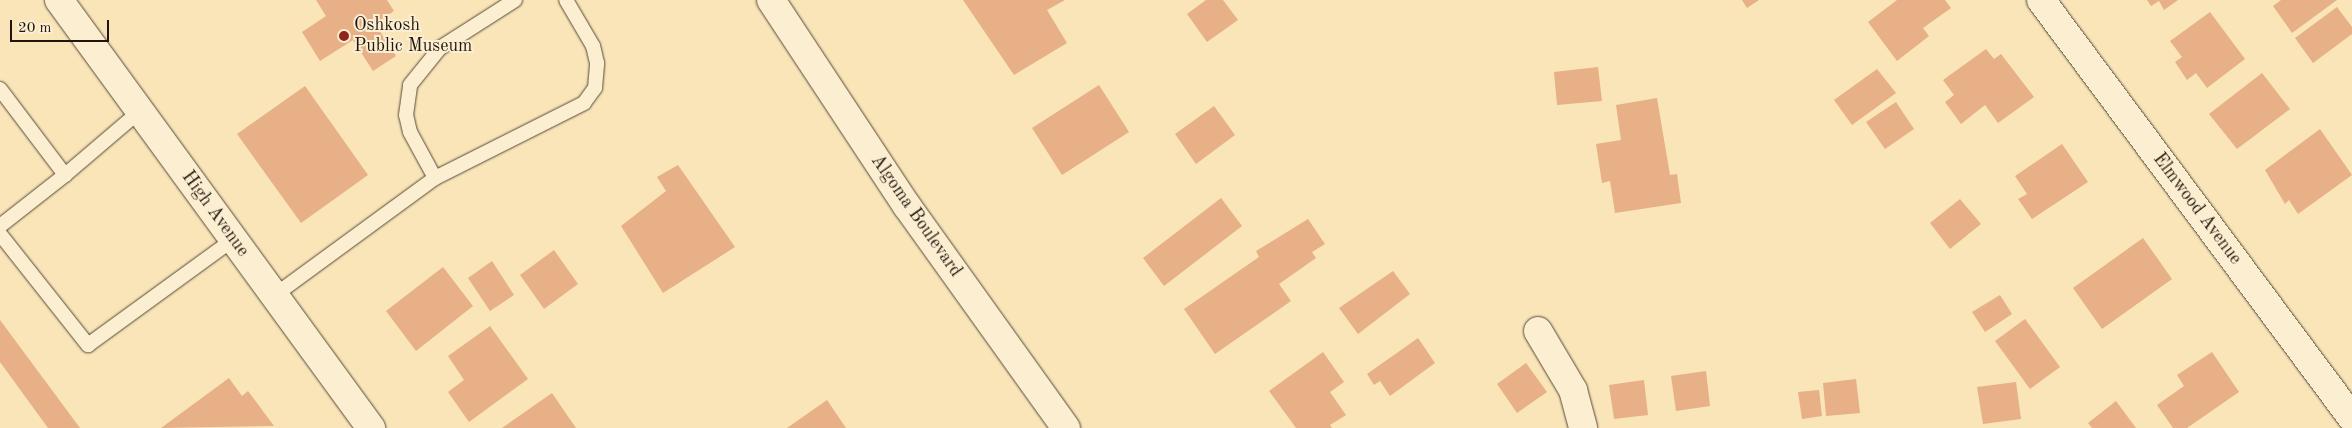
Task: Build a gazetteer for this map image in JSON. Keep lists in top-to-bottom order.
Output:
{
  "streets": {
    "main road": ["Elmwood Avenue", "High Avenue", "Algoma Boulevard"]
  },
  "places": ["Oshkosh Public Museum"],
  "scale_bar": "20 m"
}
